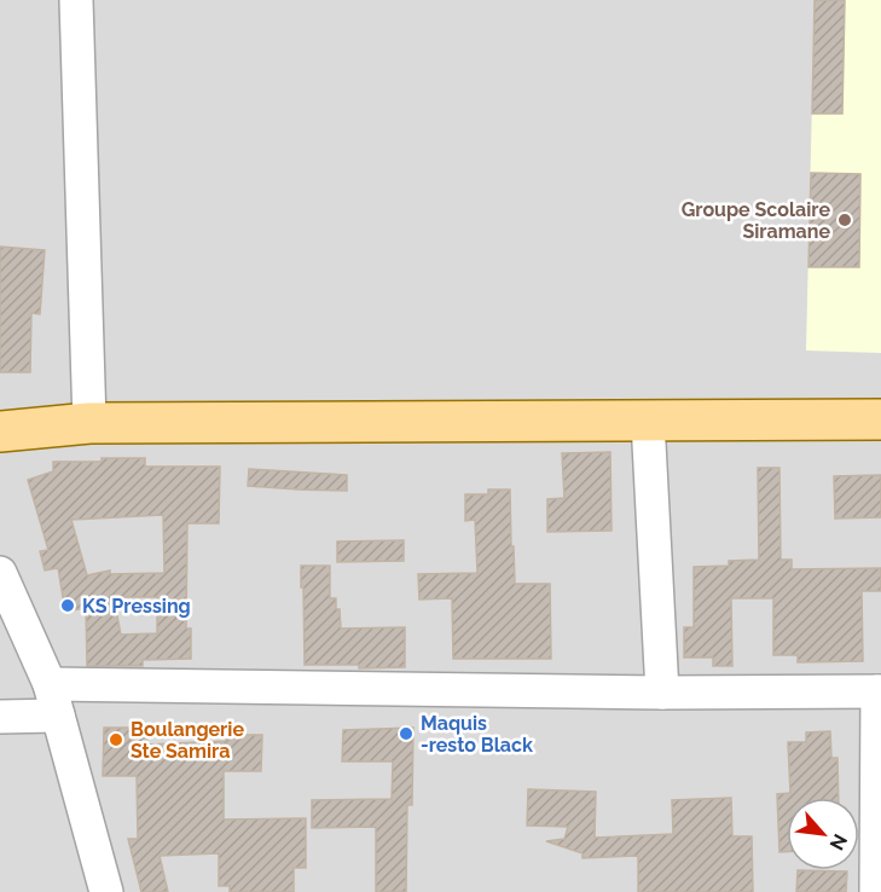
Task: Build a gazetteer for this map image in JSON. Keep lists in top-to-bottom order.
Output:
{
  "places": [
    "Groupe Scolaire Siramane",
    "KS Pressing",
    "Maquis -resto Black",
    "Boulangerie Ste Samira"
  ],
  "north": "bottom right"
}
